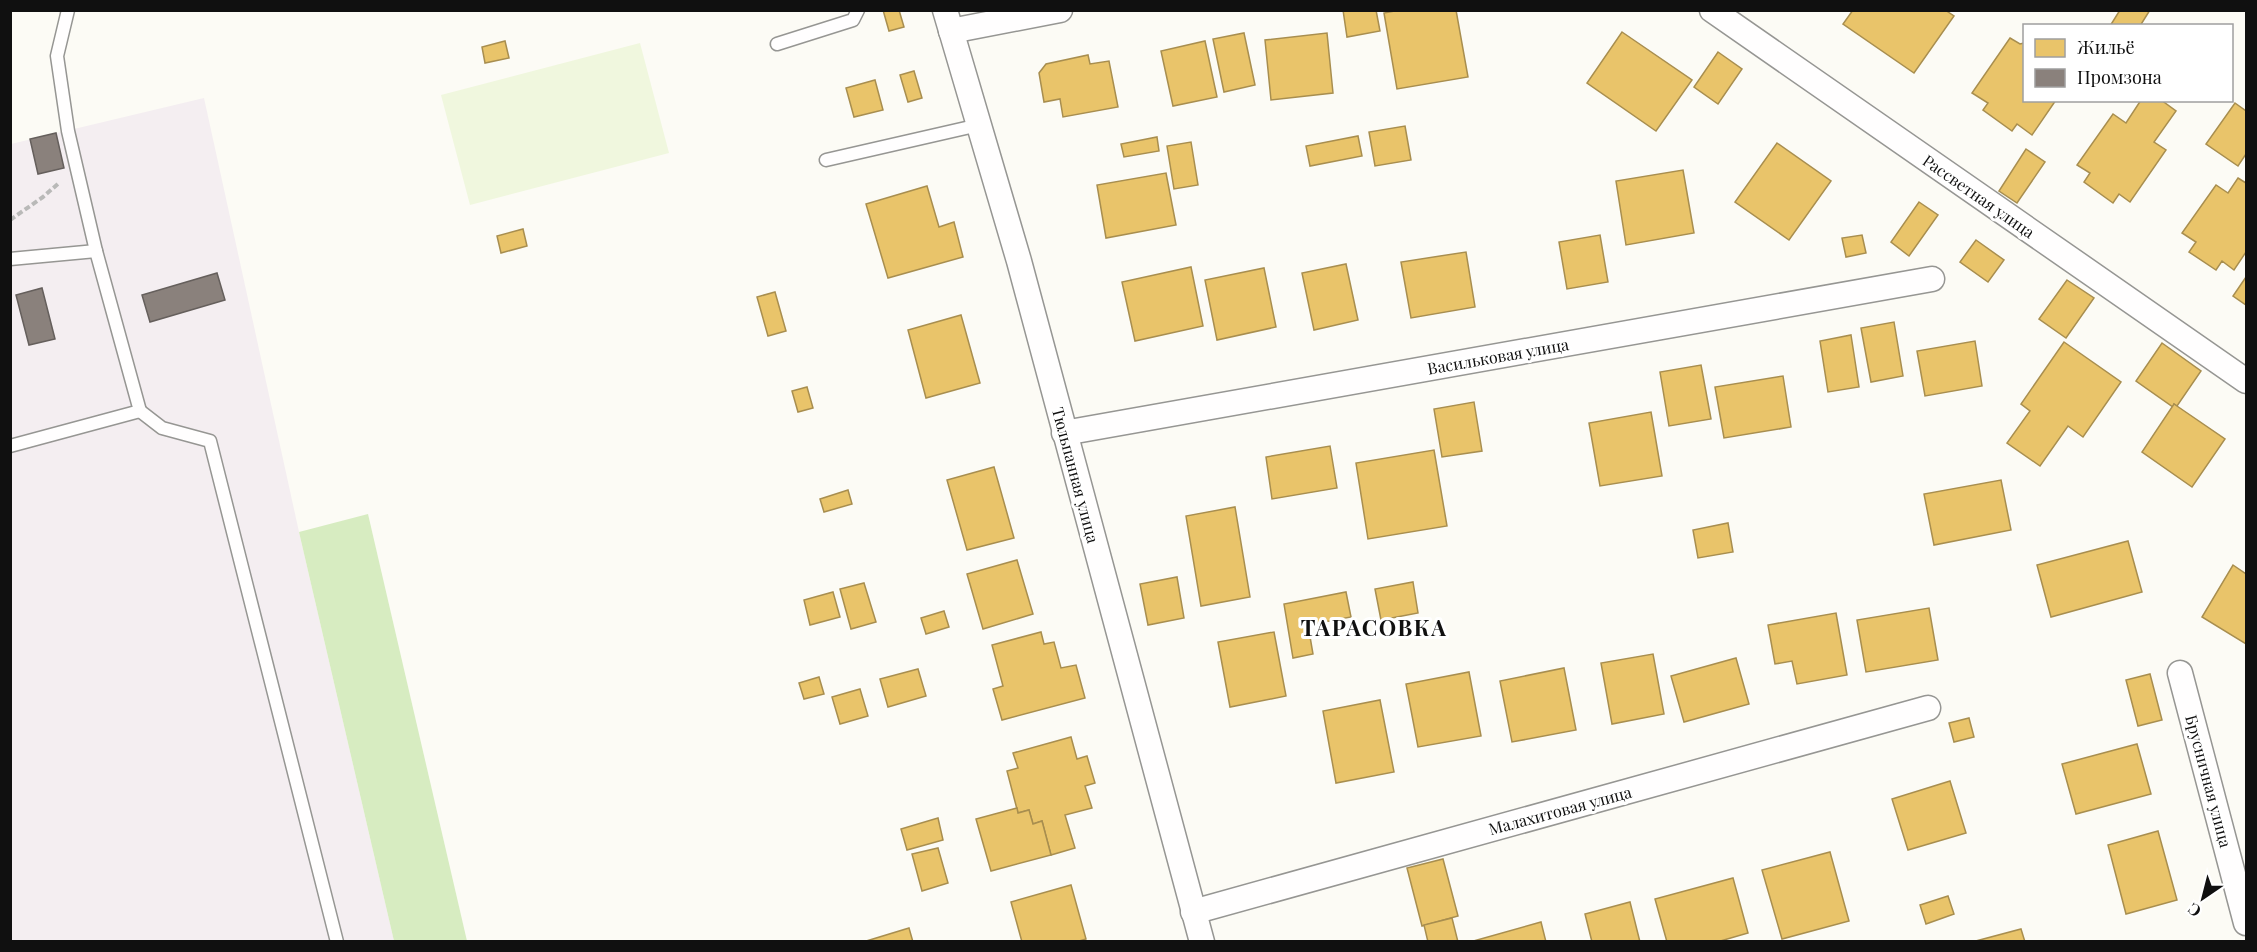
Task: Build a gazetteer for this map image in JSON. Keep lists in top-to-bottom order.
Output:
{
  "streets": {
    "street": [
      "Рассветная улица",
      "Васильковая улица",
      "Тюльпанная улица",
      "Брусничная улица",
      "Малахитовая улица"
    ]
  },
  "crossings": [
    ["Васильковая улица", "Тюльпанная улица"],
    ["Тюльпанная улица", "Малахитовая улица"]
  ],
  "districts": ["ТАРАСОВКА"],
  "legend": ["Жильё", "Промзона"],
  "north": "bottom left"
}
